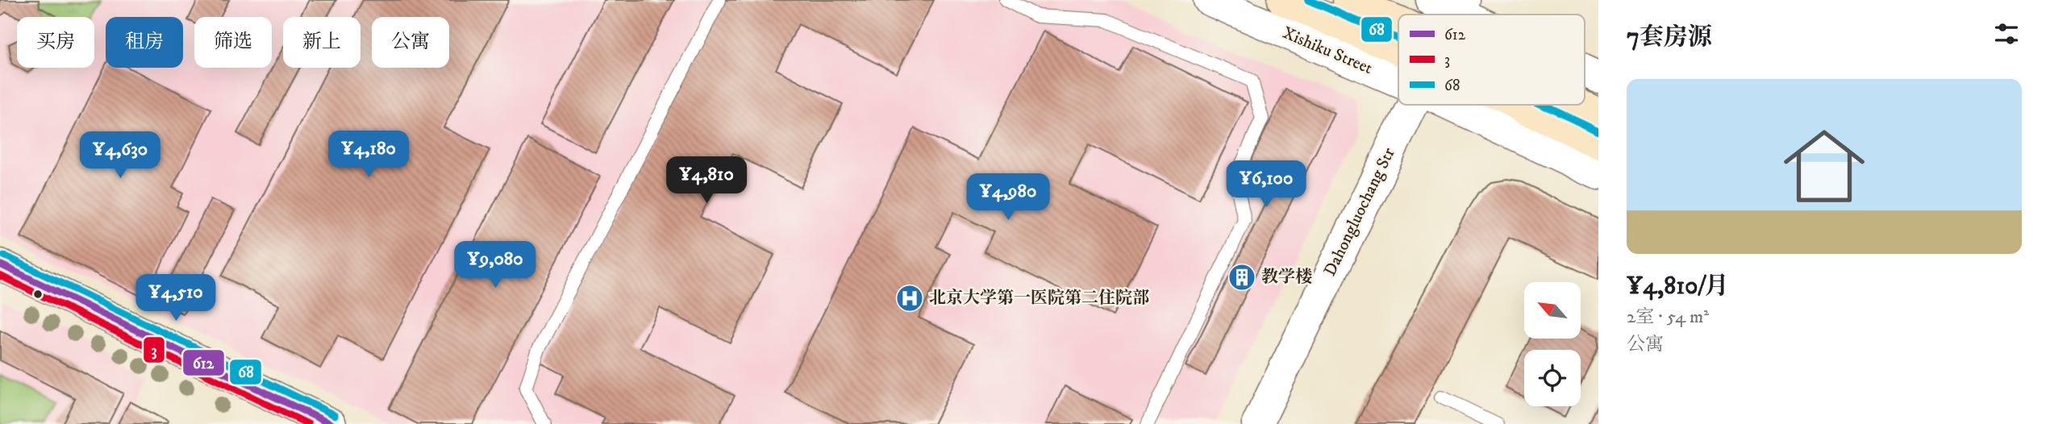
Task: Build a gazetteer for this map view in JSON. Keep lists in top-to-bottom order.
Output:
{
  "streets": {
    "main road": ["Xishiku Street"],
    "street": ["Dahongluochang Str"]
  },
  "places": {
    "building": ["教学楼"],
    "hospital": ["北京大学第一医院第二住院部"]
  },
  "lines": ["transit line 68", "transit line 612", "transit line 3"],
  "legend": ["612", "3", "68"],
  "north": "top left",
  "page": {
    "heading": "7套房源",
    "chip": [
      "买房",
      "租房",
      "筛选",
      "新上",
      "公寓"
    ],
    "list": [
      {
        "name": "¥4,810/月",
        "note": "2室 · 54 m² · 公寓"
      }
    ],
    "price": [
      "¥4,180",
      "¥4,630",
      "¥4,810",
      "¥6,100",
      "¥4,980",
      "¥9,080",
      "¥4,510"
    ]
  }
}
